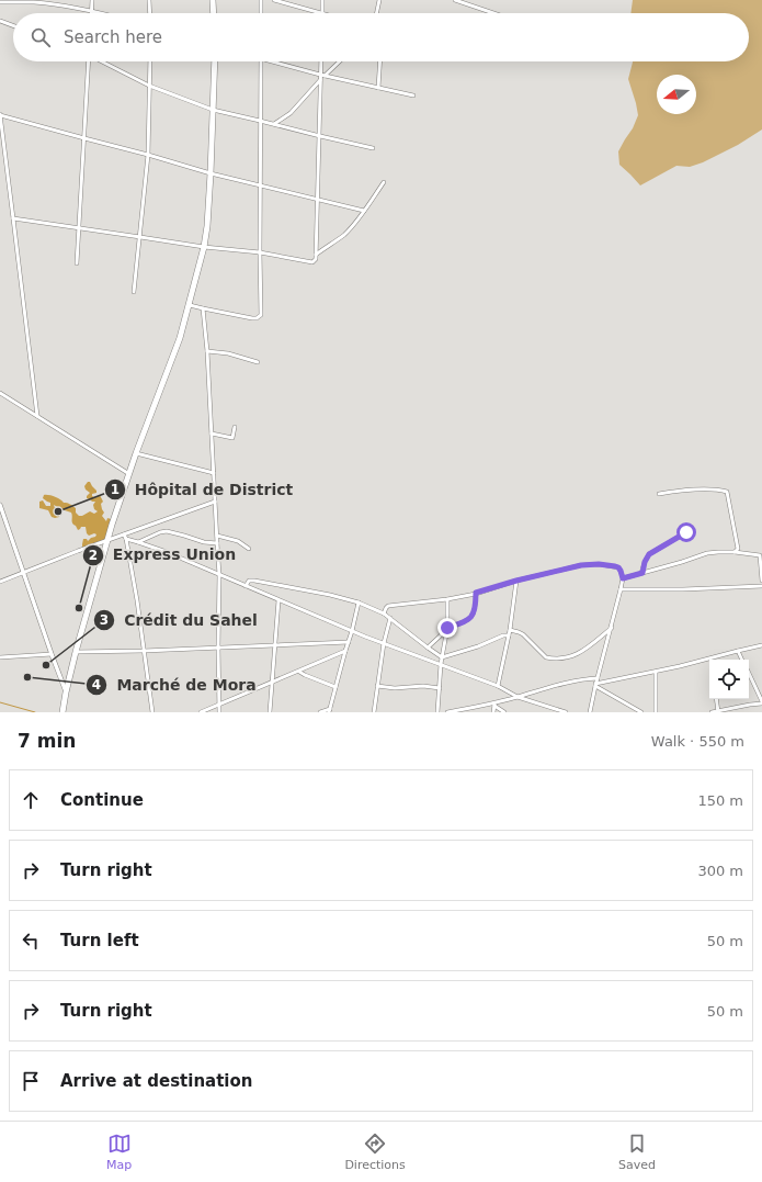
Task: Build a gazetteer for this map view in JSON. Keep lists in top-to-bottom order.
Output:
{
  "places": [
    "Hôpital de District",
    "Express Union",
    "Crédit du Sahel",
    "Marché de Mora"
  ],
  "north": "left",
  "page": {
    "search": "Search here",
    "heading": ["7 min", "Walk · 550 m"],
    "list": [
      ["Continue", "150 m"],
      ["Turn right", "300 m"],
      ["Turn left", "50 m"],
      ["Turn right", "50 m"],
      "Arrive at destination"
    ],
    "nav": ["Map", "Directions", "Saved"]
  }
}
